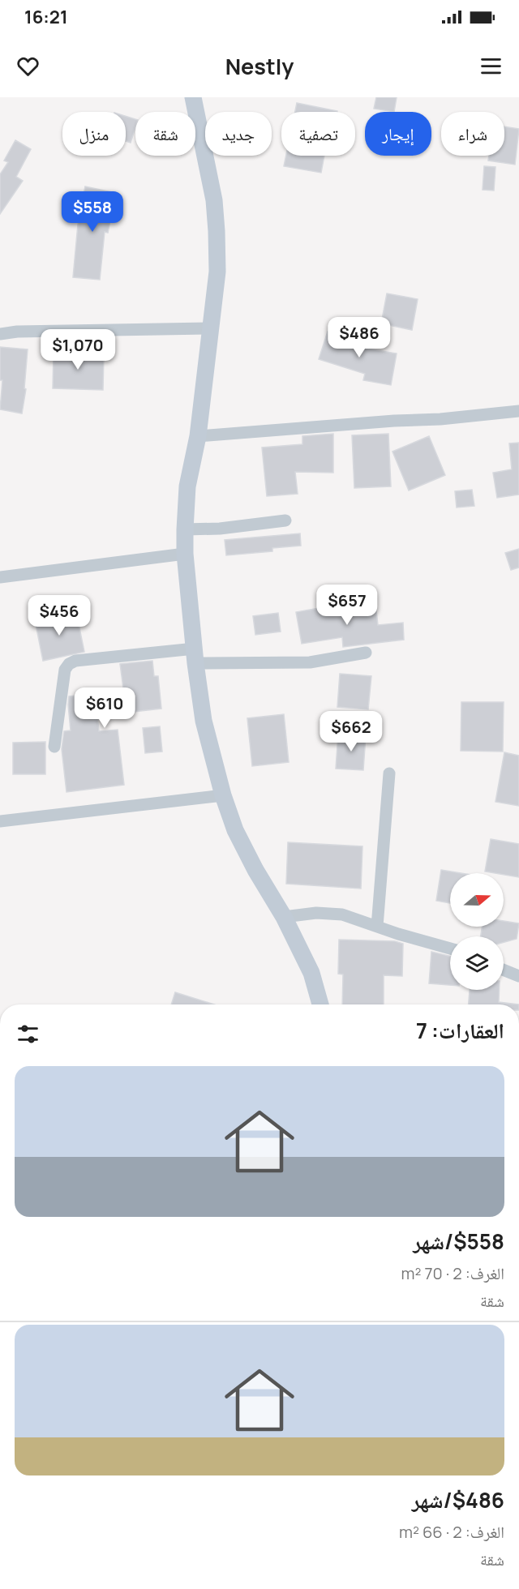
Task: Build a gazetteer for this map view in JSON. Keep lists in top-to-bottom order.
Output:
{
  "north": "right",
  "page": {
    "status": "16:21",
    "header": "Nestly",
    "chip": [
      "شراء",
      "إيجار",
      "تصفية",
      "جديد",
      "شقة",
      "منزل"
    ],
    "price": [
      "$558",
      "$486",
      "$1,070",
      "$657",
      "$456",
      "$610",
      "$662"
    ],
    "heading": "العقارات: 7",
    "list": [
      {
        "name": "$558/شهر",
        "note": "الغرف: 2 · 70 m² · شقة"
      },
      {
        "name": "$486/شهر",
        "note": "الغرف: 2 · 66 m² · شقة"
      }
    ]
  }
}
